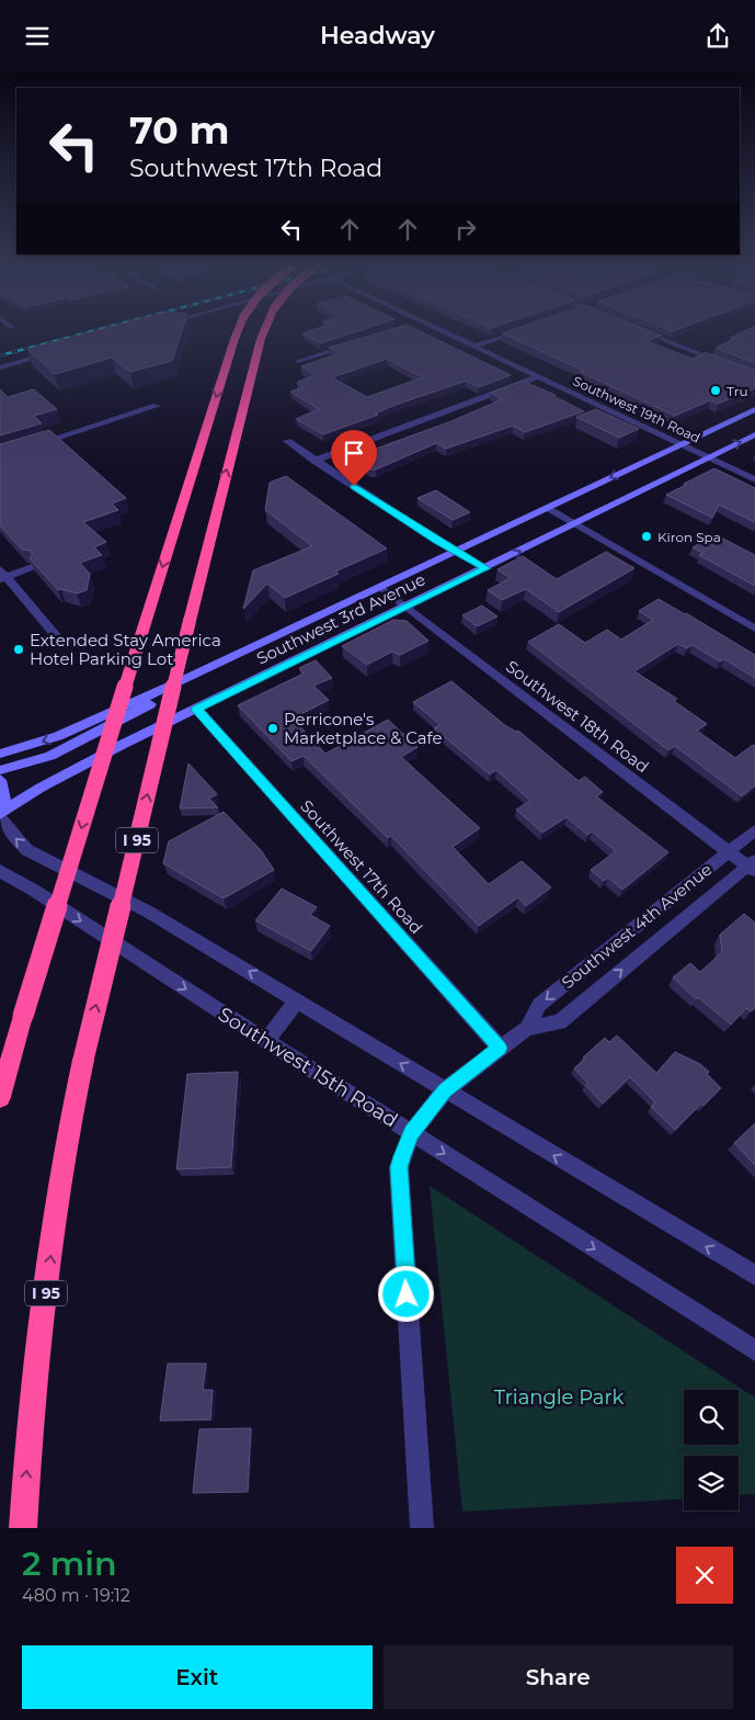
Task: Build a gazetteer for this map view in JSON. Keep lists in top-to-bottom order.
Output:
{
  "streets": {
    "highway": ["I 95"],
    "main road": ["Southwest 3rd Avenue"],
    "street": [
      "Southwest 19th Road",
      "Southwest 18th Road",
      "Southwest 17th Road",
      "Southwest 4th Avenue",
      "Southwest 15th Road"
    ]
  },
  "crossings": [
    ["Southwest 19th Road", "Southwest 3rd Avenue"],
    ["Southwest 3rd Avenue", "Southwest 18th Road"],
    ["Southwest 3rd Avenue", "Southwest 17th Road"],
    ["Southwest 18th Road", "Southwest 4th Avenue"],
    ["Southwest 17th Road", "Southwest 4th Avenue"],
    ["Southwest 4th Avenue", "Southwest 15th Road"]
  ],
  "parks": ["Triangle Park"],
  "places": [
    "Tru",
    "Kiron Spa",
    "Extended Stay America Hotel Parking Lot",
    "Perricone's Marketplace & Cafe"
  ],
  "page": {
    "header": "Headway",
    "turn": ["70 m", "Southwest 17th Road"],
    "heading": ["2 min", "480 m · 19:12"],
    "buttons": ["Exit", "Share"]
  }
}
